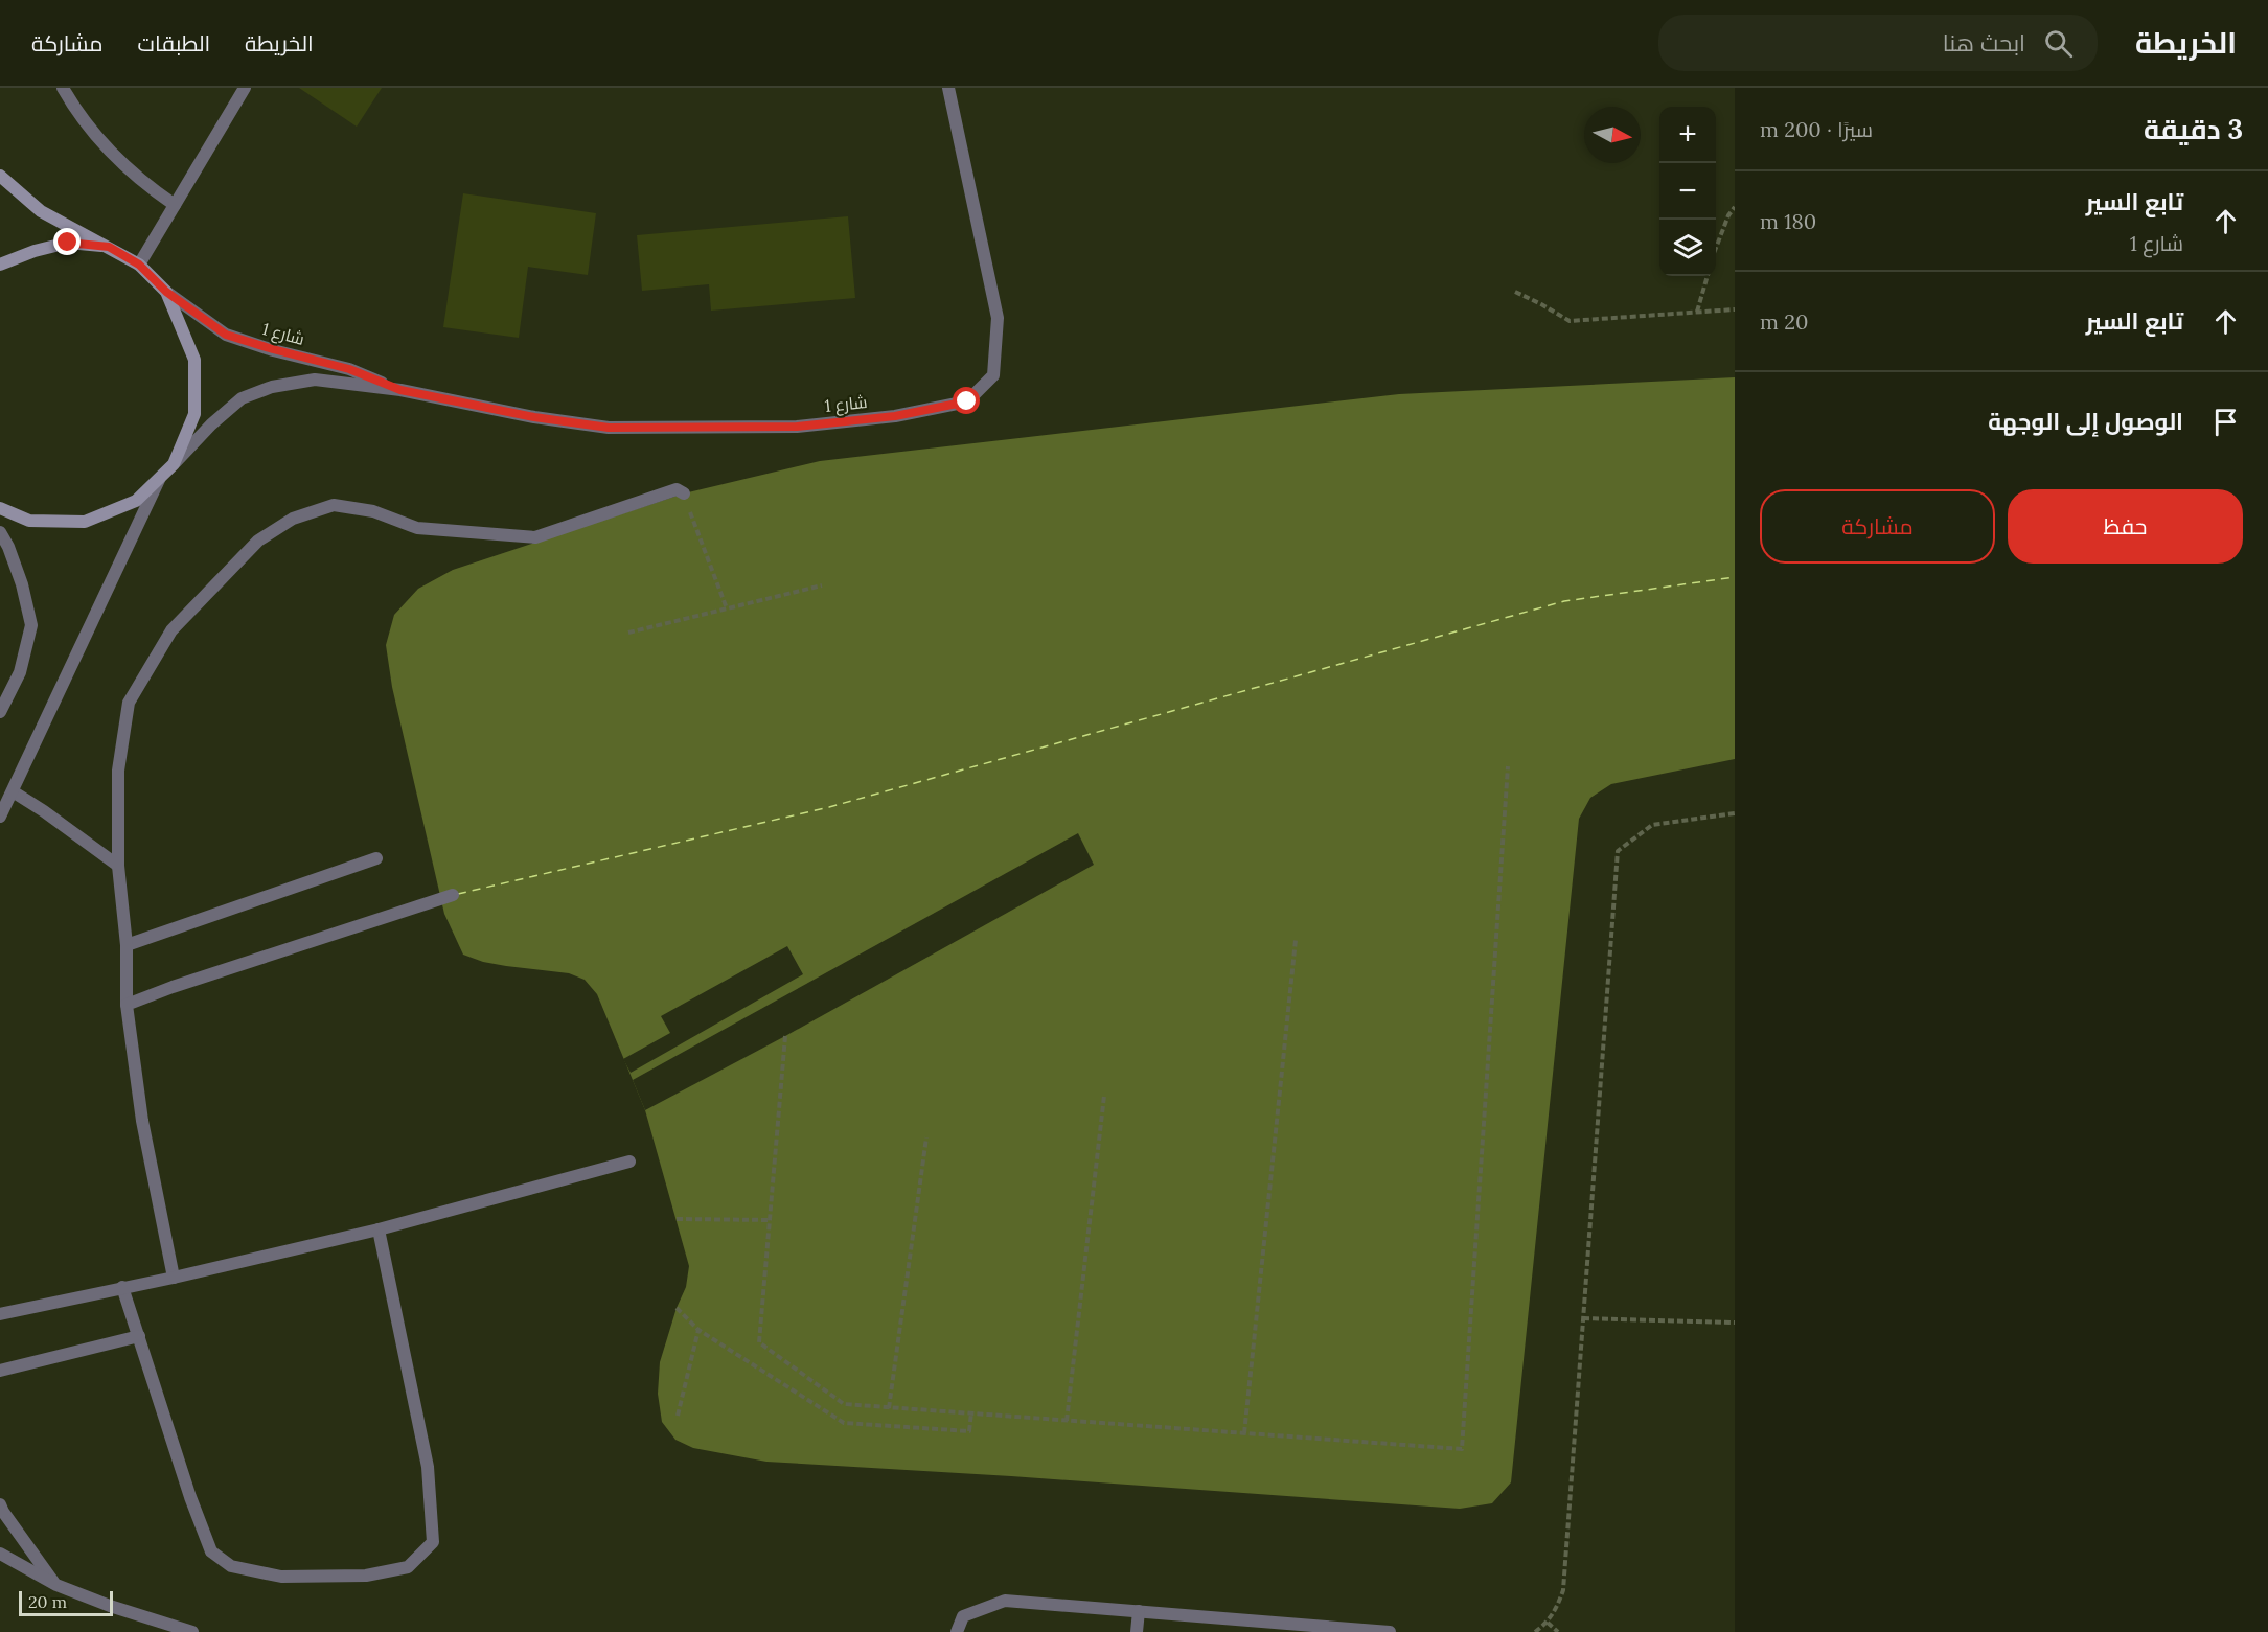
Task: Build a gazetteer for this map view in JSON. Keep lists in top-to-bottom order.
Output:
{
  "streets": {
    "street": ["شارع 1"]
  },
  "scale_bar": "20 m",
  "north": "right",
  "page": {
    "header": "الخريطة",
    "search": "ابحث هنا",
    "nav": ["الخريطة", "الطبقات", "مشاركة"],
    "heading": ["3 دقيقة", "سيرًا · 200 m"],
    "map_buttons": ["+", "−"],
    "list": [
      ["تابع السير", "شارع 1", "180 m"],
      ["تابع السير", "20 m"],
      "الوصول إلى الوجهة"
    ],
    "buttons": ["حفظ", "مشاركة"],
    "scale": "20 m"
  }
}
